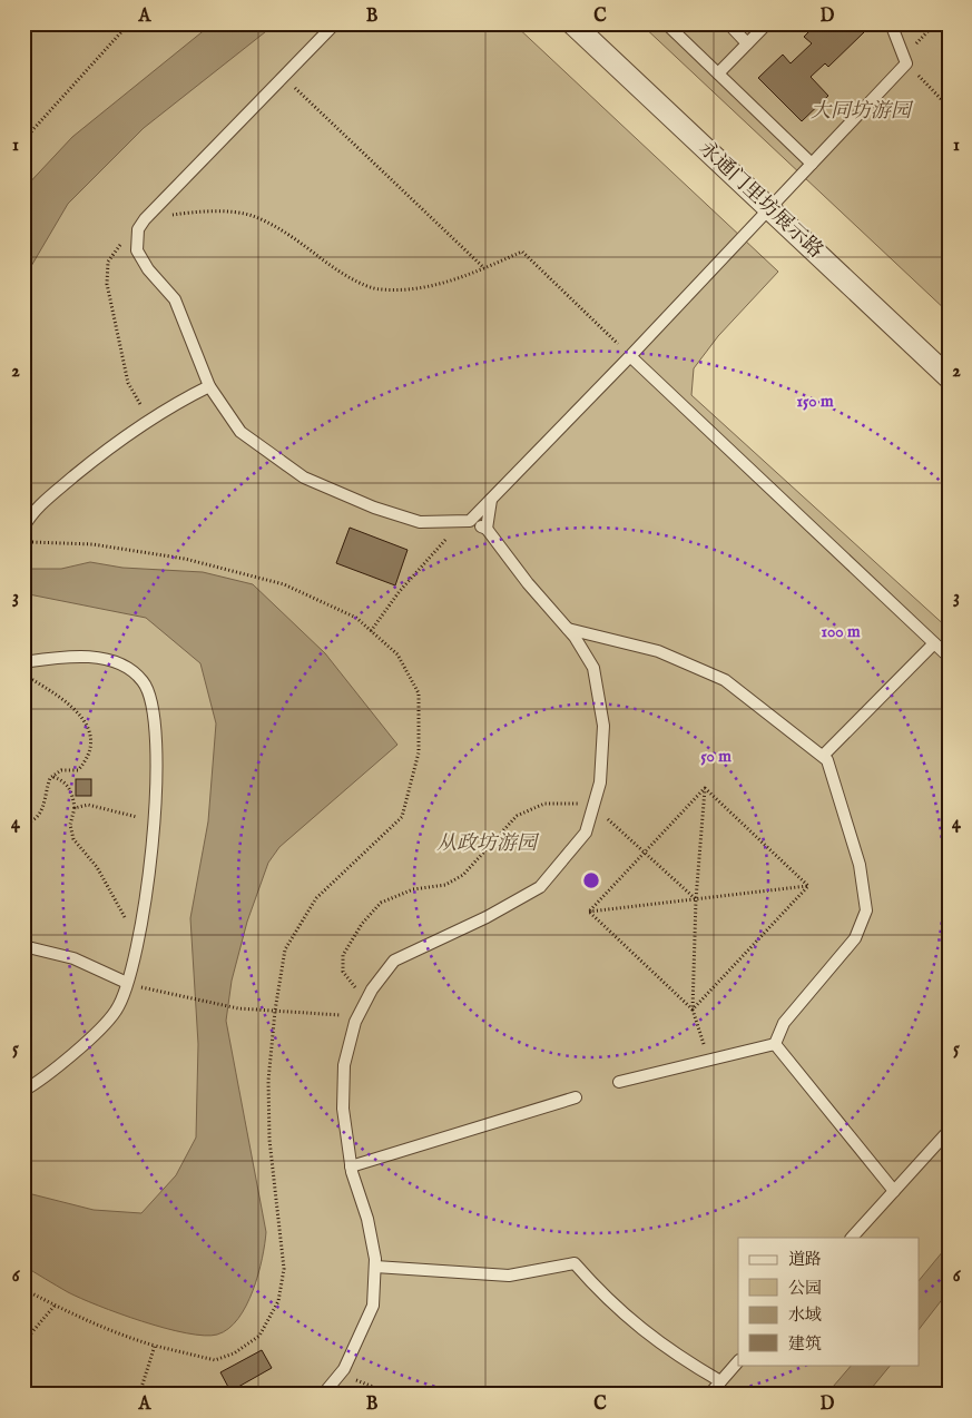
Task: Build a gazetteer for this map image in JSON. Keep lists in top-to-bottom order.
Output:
{
  "streets": {
    "street": ["永通门里坊展示路"]
  },
  "parks": ["大同坊游园", "从政坊游园"],
  "legend": [
    "道路",
    "公园",
    "水域",
    "建筑"
  ],
  "grid": {
    "columns": [
      "A",
      "B",
      "C",
      "D"
    ],
    "rows": [
      "1",
      "2",
      "3",
      "4",
      "5",
      "6"
    ]
  },
  "rings": ["150 m", "100 m", "50 m"]
}
